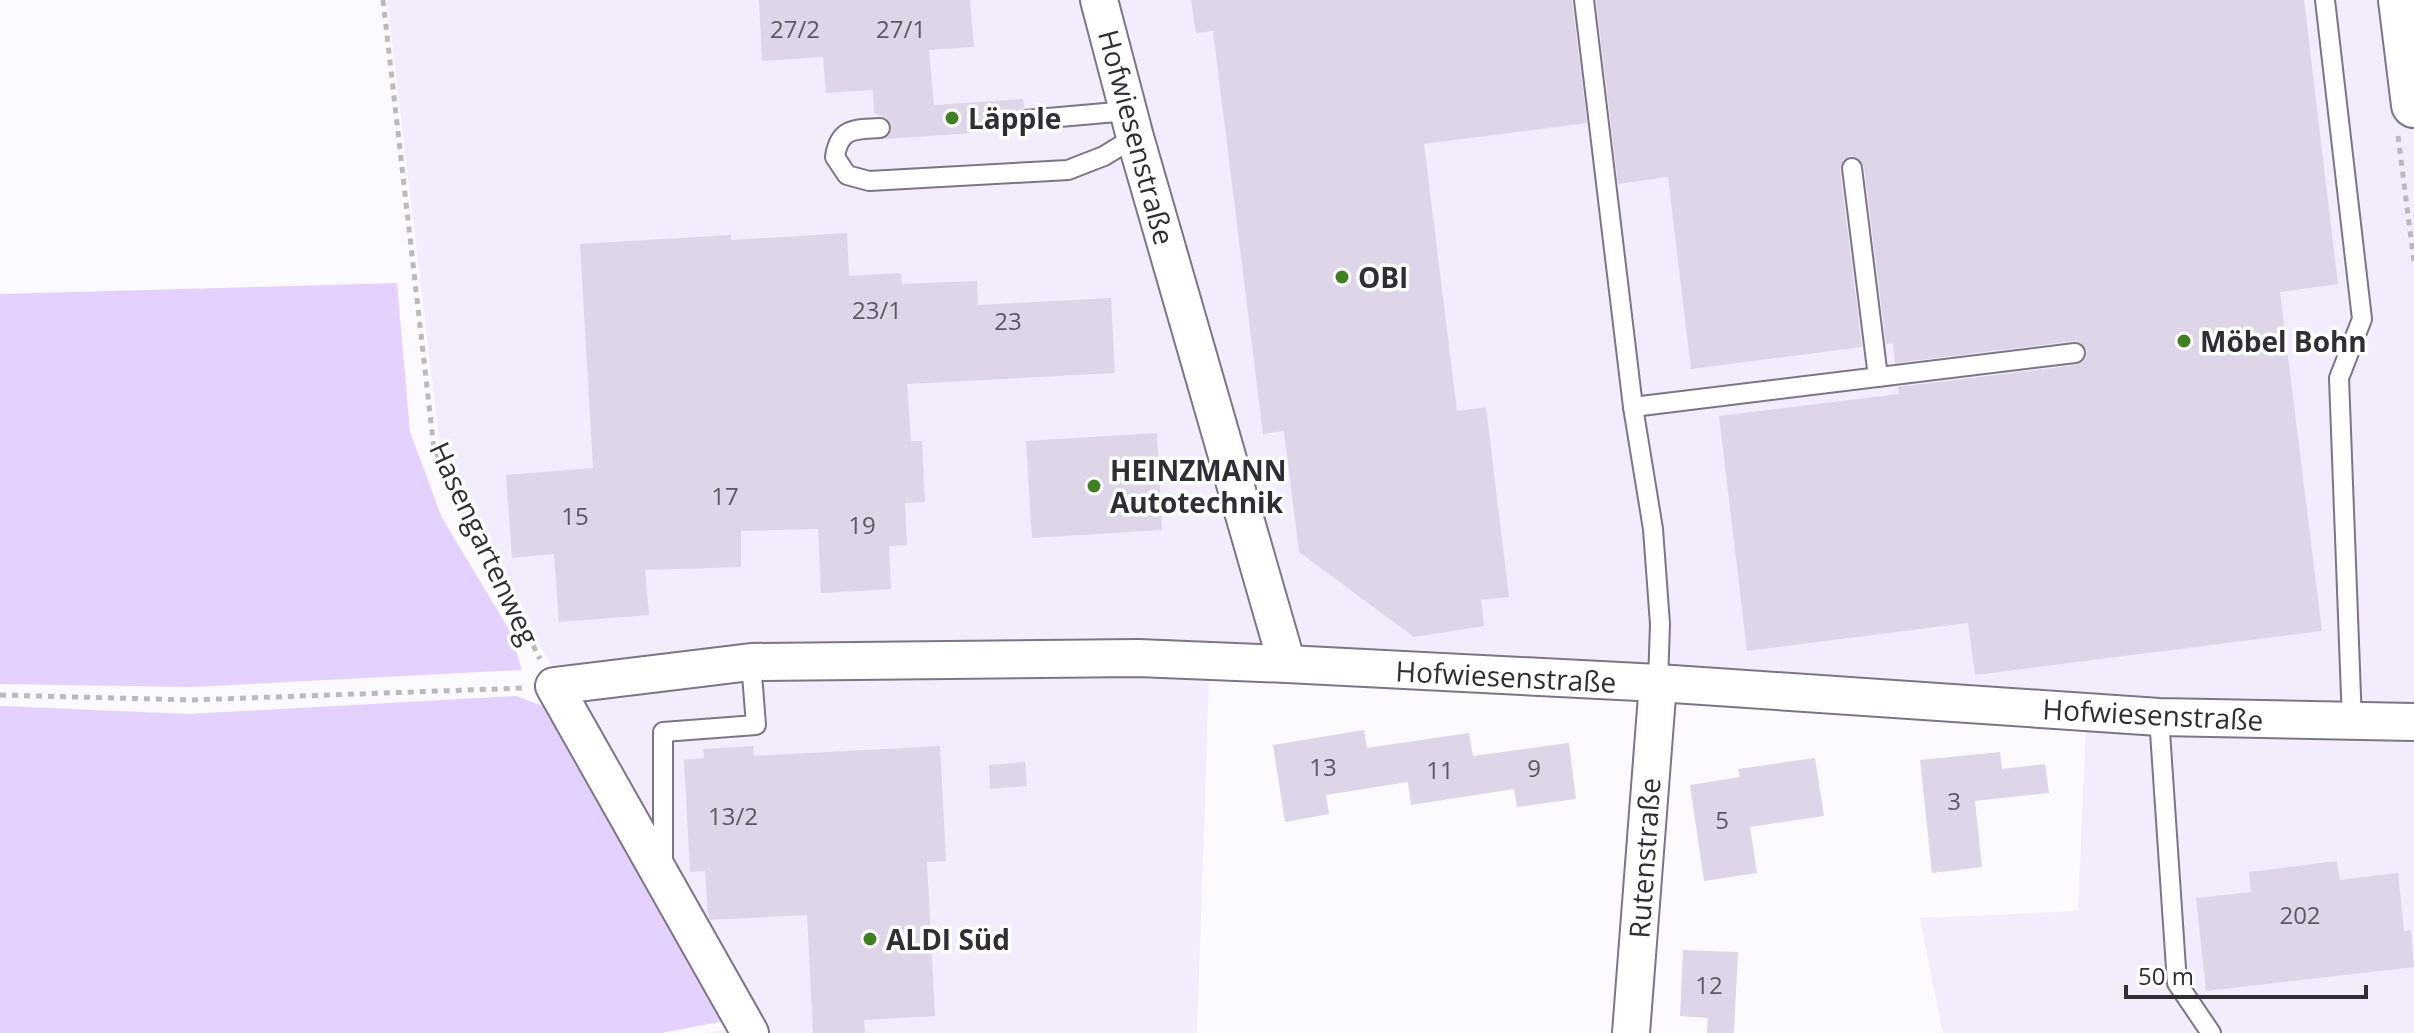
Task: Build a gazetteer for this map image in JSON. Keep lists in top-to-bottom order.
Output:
{
  "streets": {
    "street": ["Hofwiesenstraße", "Rutenstraße"],
    "path": ["Hasengartenweg"]
  },
  "crossings": [
    ["Hofwiesenstraße", "Rutenstraße"]
  ],
  "places": [
    "Läpple",
    "OBI",
    "Möbel Bohn",
    "HEINZMANN Autotechnik",
    "ALDI Süd"
  ],
  "house_numbers": [
    "27/2",
    "27/1",
    "23/1",
    "23",
    "17",
    "15",
    "19",
    "13",
    "9",
    "11",
    "3",
    "13/2",
    "5",
    "202",
    "12"
  ],
  "scale_bar": "50 m"
}
